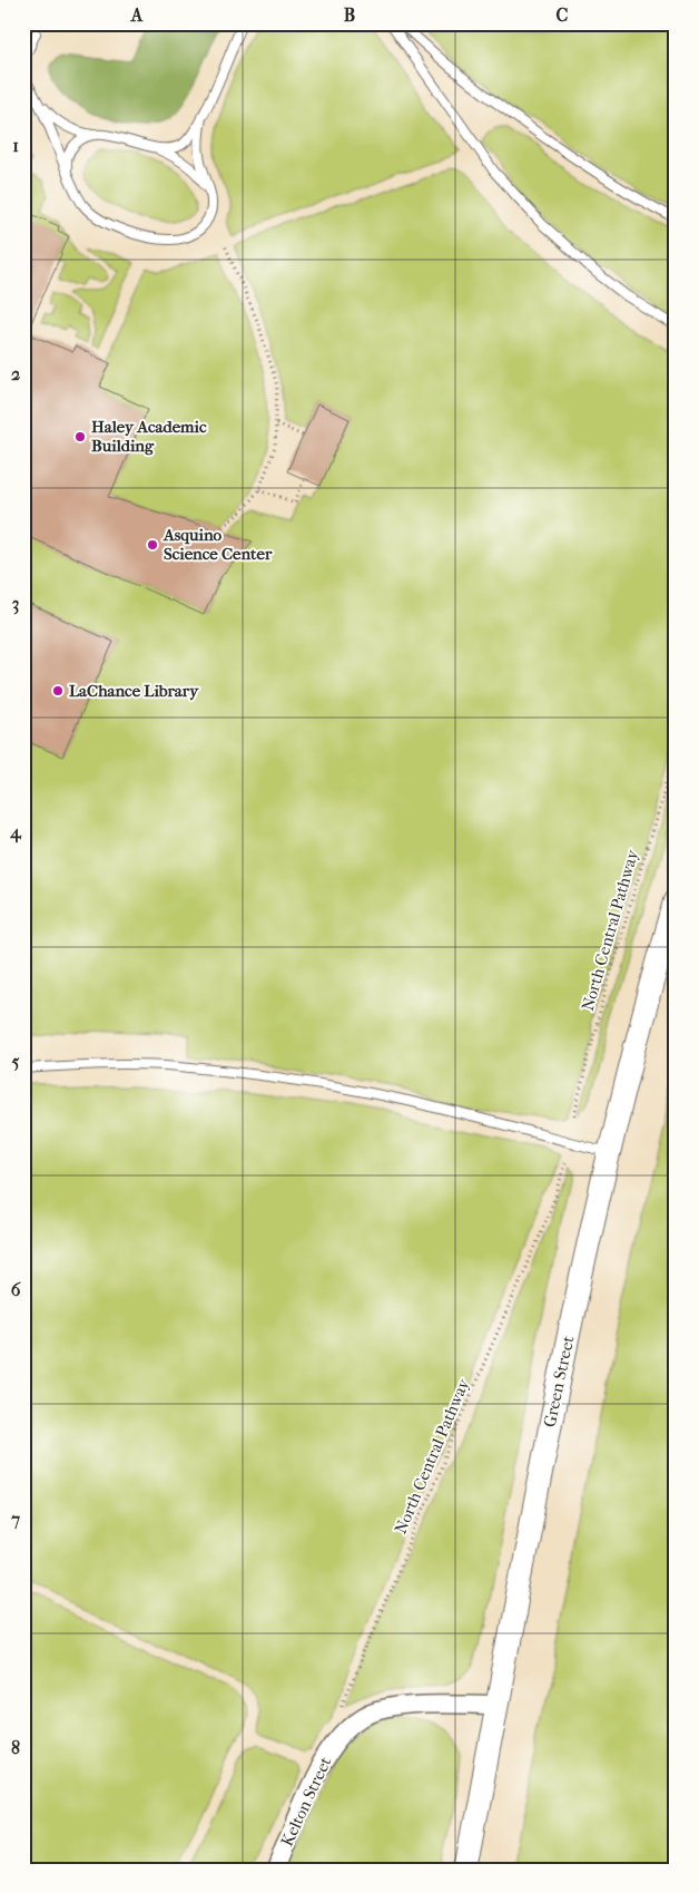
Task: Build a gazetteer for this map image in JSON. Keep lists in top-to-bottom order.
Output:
{
  "streets": {
    "street": ["Green Street", "Kelton Street"],
    "path": ["North Central Pathway"]
  },
  "crossings": [
    ["Green Street", "Kelton Street"]
  ],
  "places": ["Haley Academic Building", "Asquino Science Center", "LaChance Library"],
  "grid": {
    "columns": ["A", "B", "C"],
    "rows": [
      "1",
      "2",
      "3",
      "4",
      "5",
      "6",
      "7",
      "8"
    ]
  }
}
